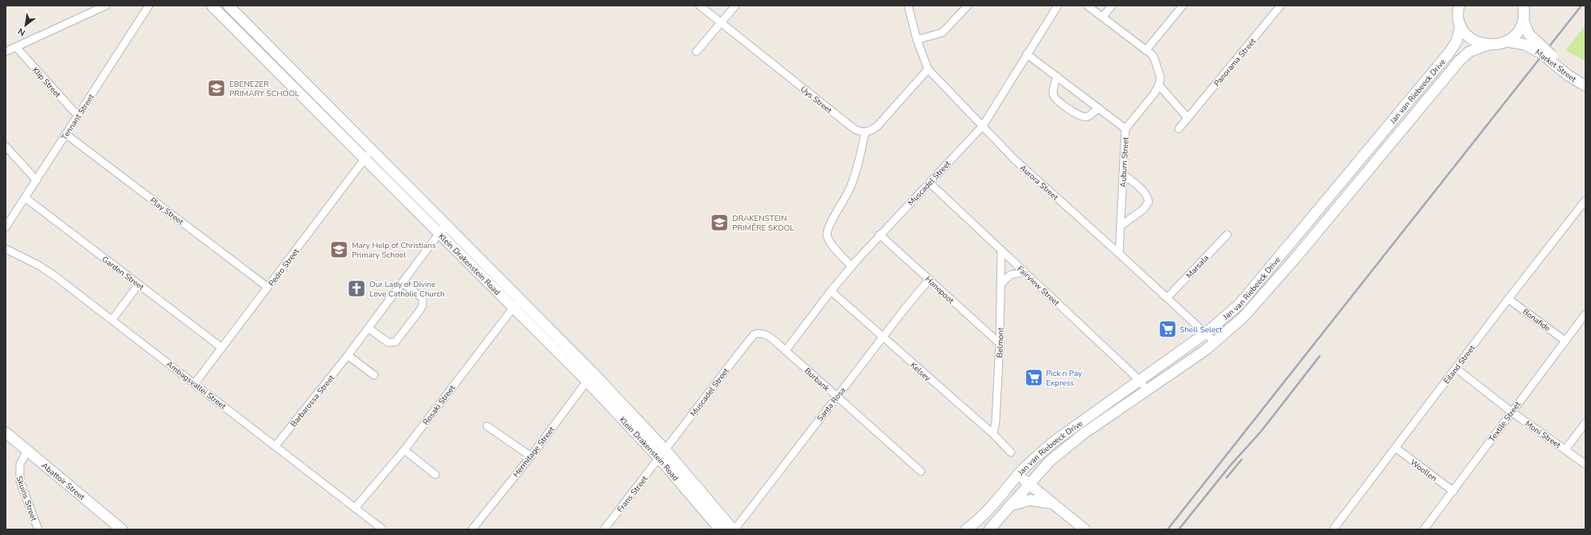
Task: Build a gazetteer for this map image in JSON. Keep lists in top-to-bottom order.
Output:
{
  "streets": {
    "main road": [
      "Market Street",
      "Jan van Riebeeck Drive",
      "Klein Drakenstein Road",
      "Abattoir Street"
    ],
    "street": [
      "Panorama Street",
      "Klip Street",
      "Uys Street",
      "Tennant Street",
      "Auburn Street",
      "Aurora Street",
      "Muscadel Street",
      "Play Street",
      "Marsala",
      "Pedro Street",
      "Garden Street",
      "Fairview Street",
      "Hanepoot",
      "Bonafide",
      "Belmont",
      "Eiland Street",
      "Kelsey",
      "Burbank",
      "Ambagsvallei Street",
      "Barbarossa Street",
      "Santa Rosa",
      "Rosaki Street",
      "Textile Street",
      "Moni Street",
      "Hermitage Street",
      "Woollen",
      "Frans Street",
      "Skuins Street"
    ]
  },
  "crossings": [
    ["Market Street", "Jan van Riebeeck Drive"],
    ["Klip Street", "Tennant Street"],
    ["Jan van Riebeeck Drive", "Aurora Street"],
    ["Jan van Riebeeck Drive", "Fairview Street"],
    ["Tennant Street", "Play Street"],
    ["Tennant Street", "Garden Street"],
    ["Auburn Street", "Aurora Street"],
    ["Aurora Street", "Muscadel Street"],
    ["Aurora Street", "Marsala"],
    ["Muscadel Street", "Klein Drakenstein Road"],
    ["Muscadel Street", "Fairview Street"],
    ["Muscadel Street", "Hanepoot"],
    ["Muscadel Street", "Kelsey"],
    ["Muscadel Street", "Burbank"],
    ["Muscadel Street", "Frans Street"],
    ["Play Street", "Pedro Street"],
    ["Klein Drakenstein Road", "Pedro Street"],
    ["Klein Drakenstein Road", "Barbarossa Street"],
    ["Klein Drakenstein Road", "Santa Rosa"],
    ["Klein Drakenstein Road", "Rosaki Street"],
    ["Klein Drakenstein Road", "Hermitage Street"],
    ["Klein Drakenstein Road", "Frans Street"],
    ["Pedro Street", "Garden Street"],
    ["Pedro Street", "Ambagsvallei Street"],
    ["Fairview Street", "Belmont"],
    ["Hanepoot", "Belmont"],
    ["Hanepoot", "Santa Rosa"],
    ["Bonafide", "Eiland Street"],
    ["Bonafide", "Textile Street"],
    ["Belmont", "Kelsey"],
    ["Eiland Street", "Moni Street"],
    ["Eiland Street", "Woollen"],
    ["Kelsey", "Santa Rosa"],
    ["Burbank", "Santa Rosa"],
    ["Ambagsvallei Street", "Barbarossa Street"],
    ["Ambagsvallei Street", "Rosaki Street"],
    ["Textile Street", "Moni Street"],
    ["Textile Street", "Woollen"],
    ["Abattoir Street", "Skuins Street"]
  ],
  "places": {
    "school or university": ["EBENEZER PRIMARY SCHOOL", "DRAKENSTEIN PRIMÊRE SKOOL", "Mary Help of Christians Primary School"],
    "church": ["Our Lady of Divine Love Catholic Church"],
    "supermarket": ["Shell Select", "Pick n Pay Express"]
  },
  "north": "bottom left"
}
